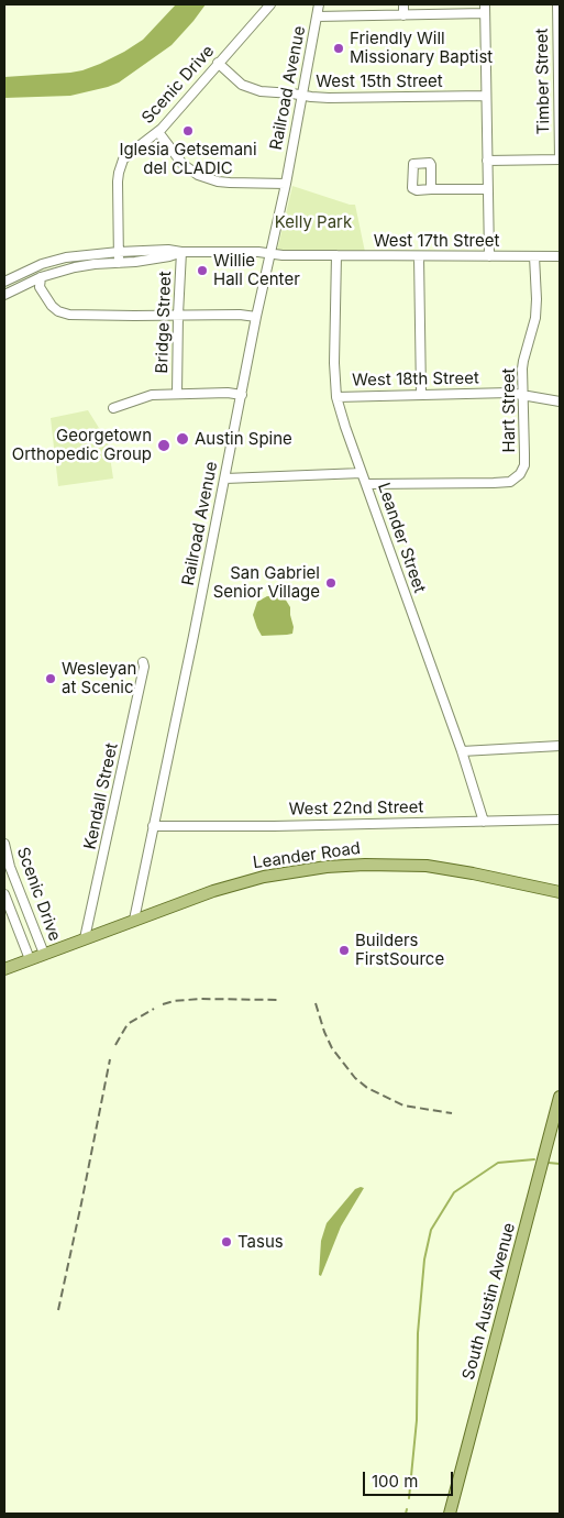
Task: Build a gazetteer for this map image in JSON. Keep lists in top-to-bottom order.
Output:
{
  "streets": {
    "main road": ["Leander Road", "South Austin Avenue"],
    "street": [
      "West 15th Street",
      "Timber Street",
      "Scenic Drive",
      "Railroad Avenue",
      "West 17th Street",
      "Bridge Street",
      "West 18th Street",
      "Hart Street",
      "Leander Street",
      "Kendall Street",
      "West 22nd Street"
    ]
  },
  "crossings": [
    ["West 15th Street", "Scenic Drive"],
    ["West 15th Street", "Railroad Avenue"],
    ["Scenic Drive", "West 17th Street"],
    ["Scenic Drive", "Leander Road"],
    ["Railroad Avenue", "West 17th Street"],
    ["Railroad Avenue", "West 22nd Street"],
    ["Railroad Avenue", "Leander Road"],
    ["West 17th Street", "Bridge Street"],
    ["West 17th Street", "Hart Street"],
    ["West 17th Street", "Leander Street"],
    ["West 18th Street", "Hart Street"],
    ["West 18th Street", "Leander Street"],
    ["Hart Street", "Leander Street"],
    ["Leander Street", "West 22nd Street"],
    ["Kendall Street", "Leander Road"]
  ],
  "parks": ["Kelly Park"],
  "places": [
    "Friendly Will Missionary Baptist",
    "Iglesia Getsemani del CLADIC",
    "Willie Hall Center",
    "Austin Spine",
    "Georgetown Orthopedic Group",
    "San Gabriel Senior Village",
    "Wesleyan at Scenic",
    "Builders FirstSource",
    "Tasus"
  ],
  "scale_bar": "100 m"
}
